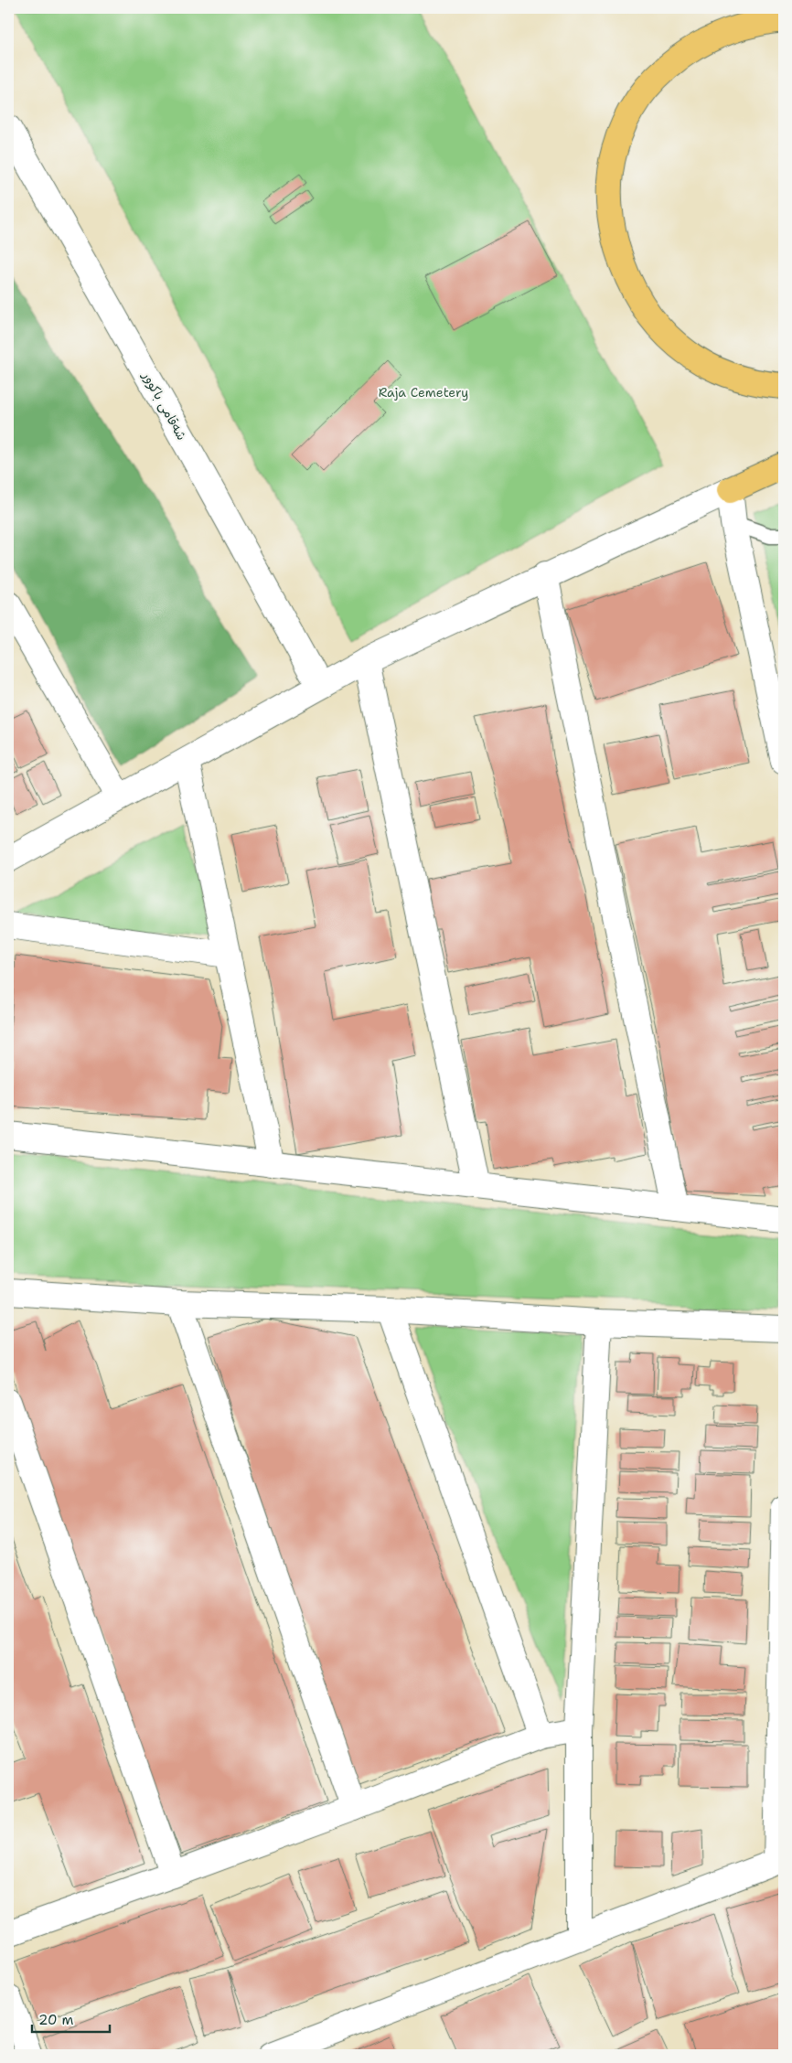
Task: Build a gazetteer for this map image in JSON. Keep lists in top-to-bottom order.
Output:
{
  "streets": {
    "street": ["شەقامی باکوور"]
  },
  "parks": ["Raja Cemetery"],
  "scale_bar": "20 m"
}
